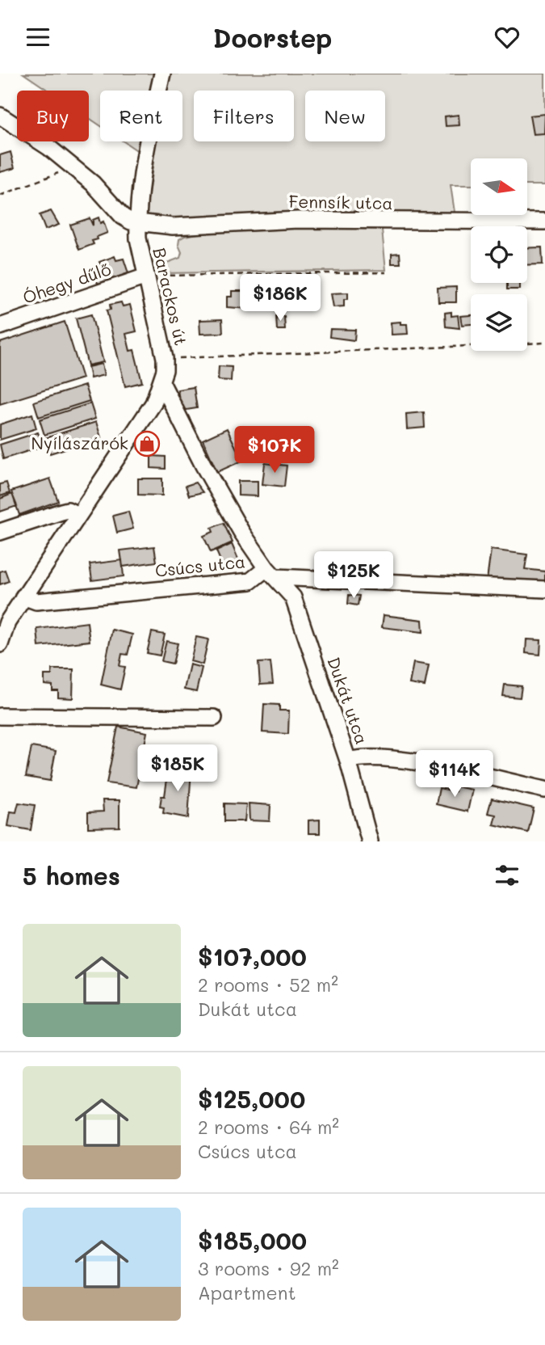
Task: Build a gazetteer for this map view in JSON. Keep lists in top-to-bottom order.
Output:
{
  "streets": {
    "street": [
      "Fennsík utca",
      "Óhegy dűlő",
      "Barackos út",
      "Csúcs utca",
      "Dukát utca"
    ]
  },
  "crossings": [
    ["Fennsík utca", "Barackos út"],
    ["Óhegy dűlő", "Barackos út"],
    ["Barackos út", "Csúcs utca"],
    ["Barackos út", "Dukát utca"],
    ["Csúcs utca", "Dukát utca"]
  ],
  "places": {
    "shop": ["Nyílászárók"]
  },
  "north": "right",
  "page": {
    "header": "Doorstep",
    "chip": [
      "Buy",
      "Rent",
      "Filters",
      "New"
    ],
    "price": [
      "$186K",
      "$107K",
      "$125K",
      "$185K",
      "$114K"
    ],
    "heading": "5 homes",
    "list": [
      {
        "name": "$107,000",
        "note": "2 rooms · 52 m² · Dukát utca"
      },
      {
        "name": "$125,000",
        "note": "2 rooms · 64 m² · Csúcs utca"
      },
      {
        "name": "$185,000",
        "note": "3 rooms · 92 m² · Apartment"
      }
    ]
  }
}
